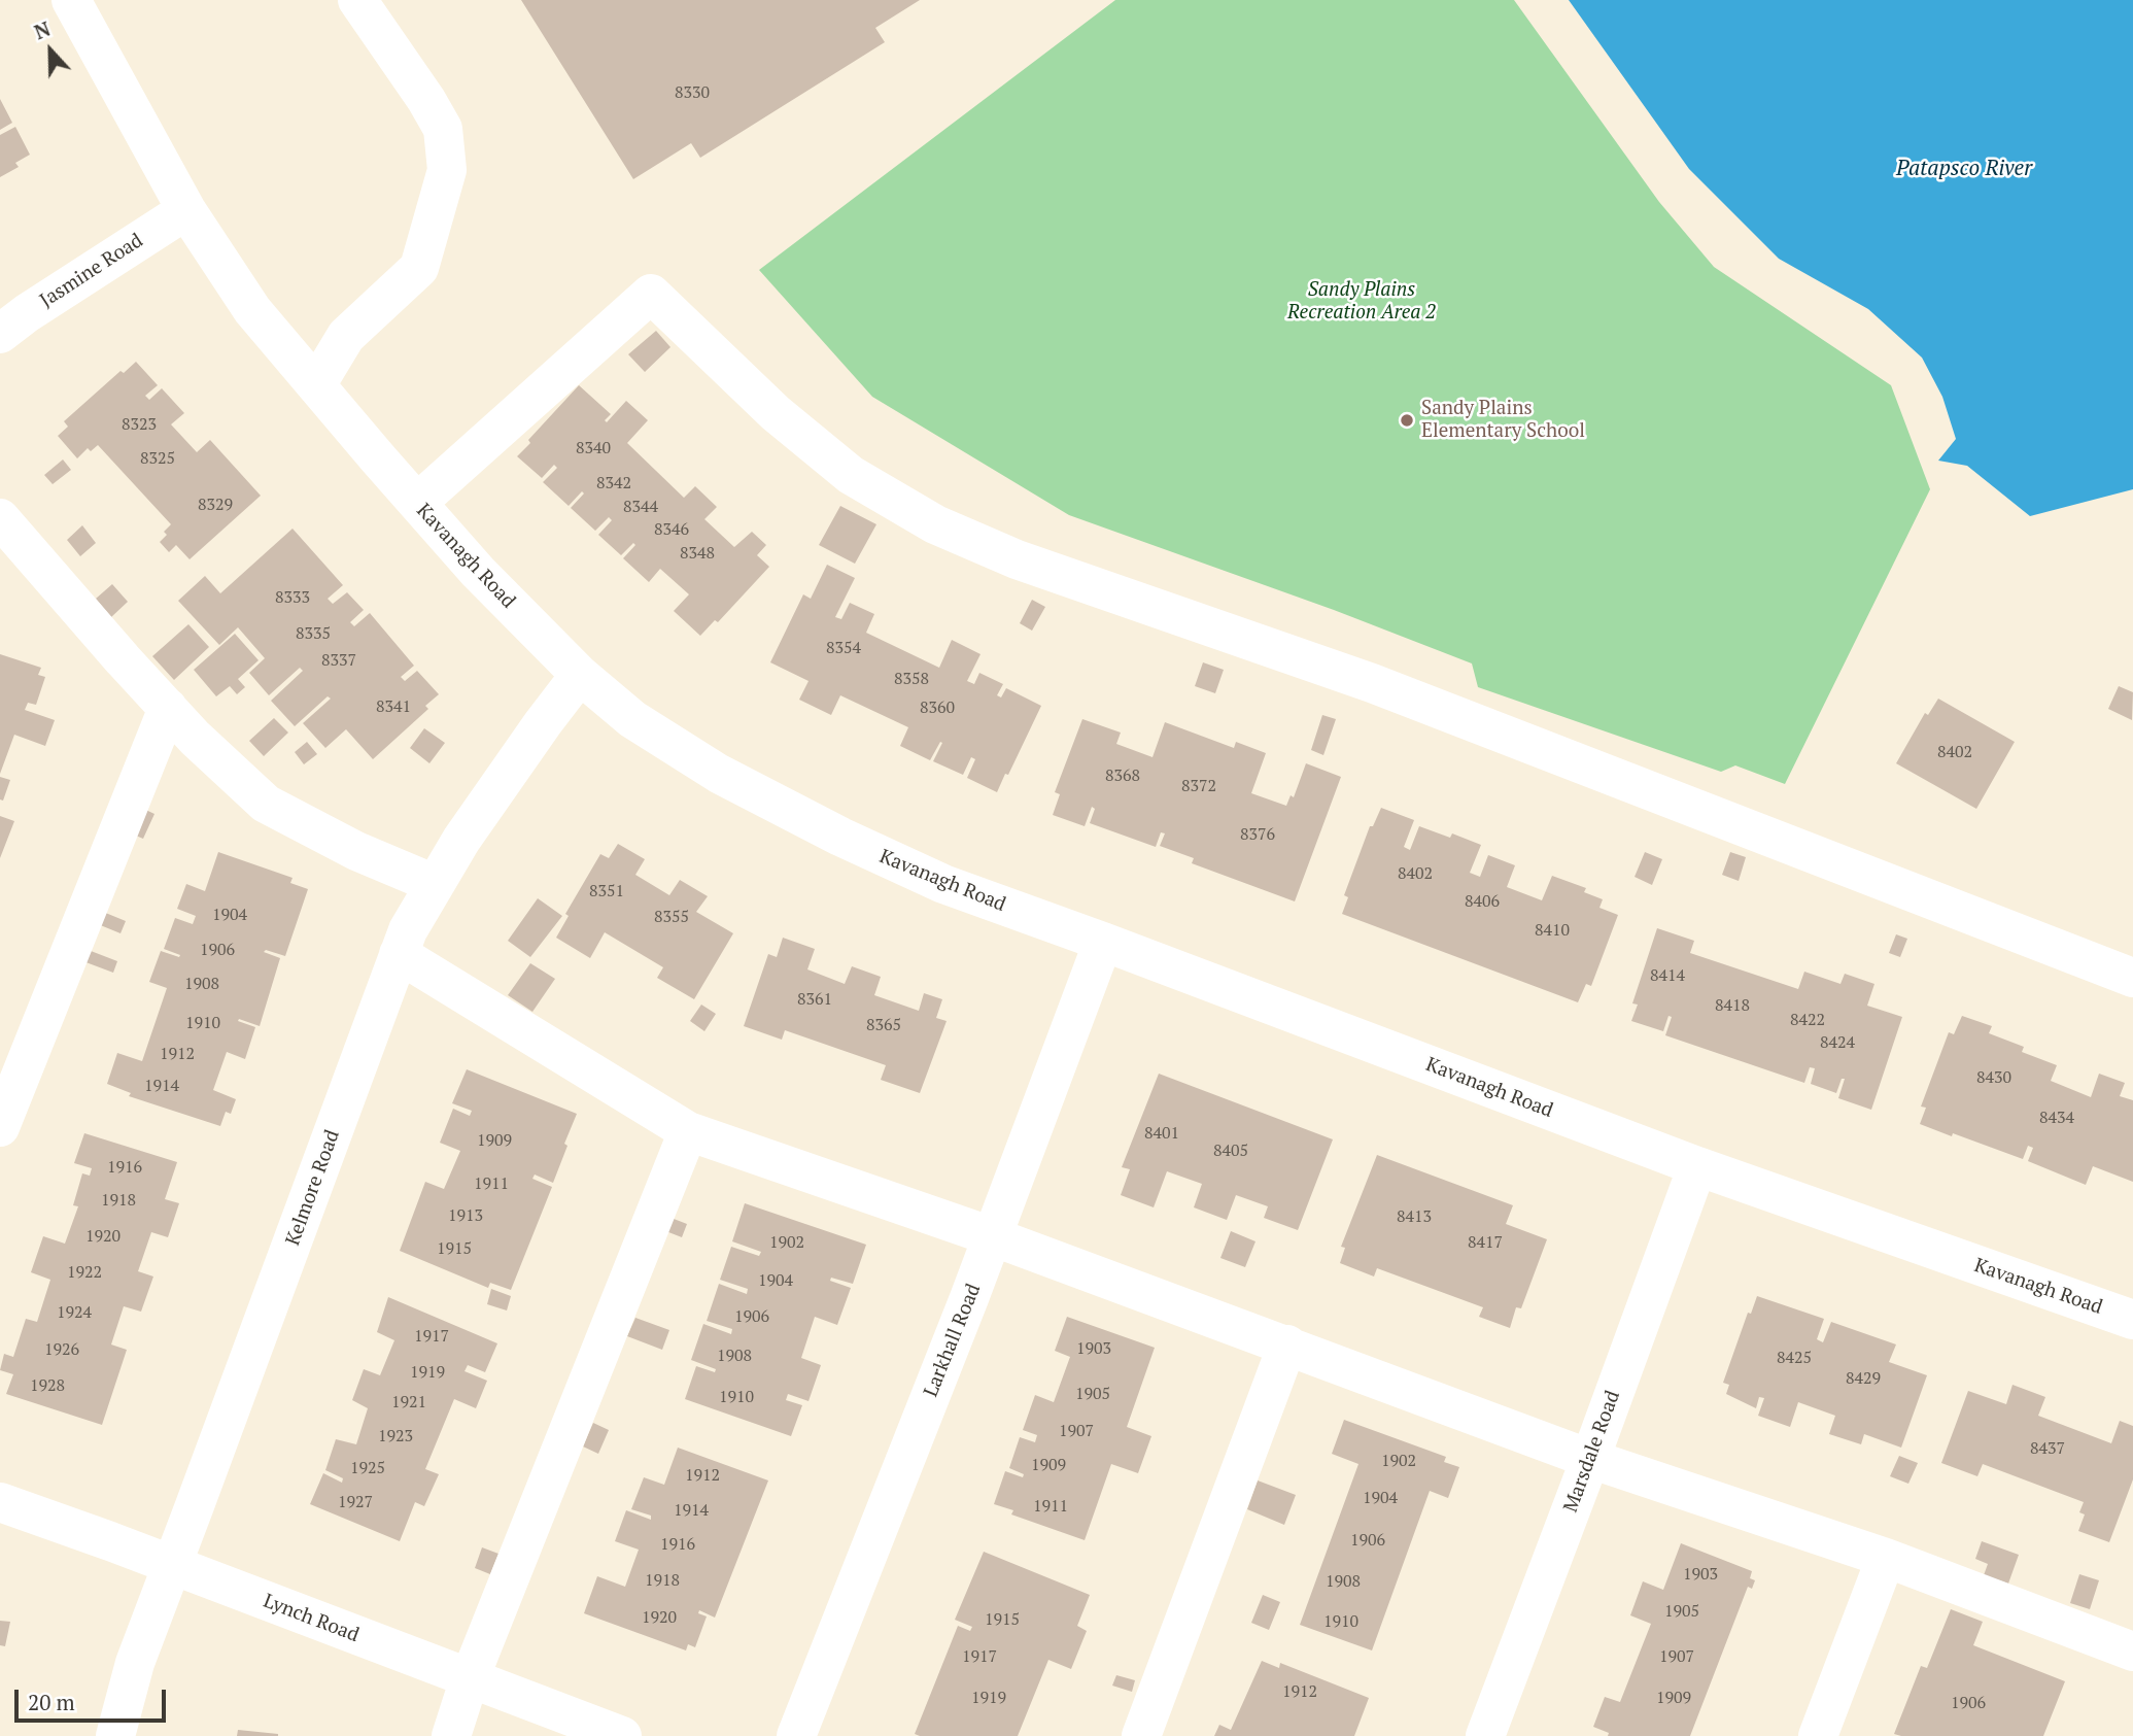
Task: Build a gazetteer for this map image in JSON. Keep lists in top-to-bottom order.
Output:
{
  "streets": {
    "street": [
      "Jasmine Road",
      "Kavanagh Road",
      "Kelmore Road",
      "Larkhall Road",
      "Marsdale Road",
      "Lynch Road"
    ]
  },
  "crossings": [
    ["Jasmine Road", "Kavanagh Road"],
    ["Kavanagh Road", "Kelmore Road"],
    ["Kavanagh Road", "Larkhall Road"],
    ["Kavanagh Road", "Marsdale Road"],
    ["Kelmore Road", "Lynch Road"]
  ],
  "water": ["Patapsco River"],
  "parks": ["Sandy Plains Recreation Area 2"],
  "places": ["Sandy Plains Elementary School"],
  "house_numbers": [
    "8330",
    "8323",
    "8340",
    "8325",
    "8342",
    "8329",
    "8344",
    "8346",
    "8348",
    "8333",
    "8335",
    "8354",
    "8337",
    "8358",
    "8341",
    "8360",
    "8402",
    "8368",
    "8372",
    "8376",
    "8402",
    "8351",
    "8406",
    "1904",
    "8355",
    "8410",
    "1906",
    "8414",
    "1908",
    "8361",
    "8418",
    "8422",
    "1910",
    "8365",
    "8424",
    "1912",
    "8430",
    "1914",
    "8434",
    "8401",
    "1909",
    "8405",
    "1916",
    "1911",
    "1918",
    "1913",
    "8413",
    "1920",
    "1902",
    "8417",
    "1915",
    "1922",
    "1904",
    "1924",
    "1906",
    "1917",
    "1903",
    "1926",
    "1908",
    "8425",
    "1919",
    "8429",
    "1928",
    "1905",
    "1910",
    "1921",
    "1907",
    "1923",
    "8437",
    "1902",
    "1909",
    "1925",
    "1912",
    "1904",
    "1927",
    "1911",
    "1914",
    "1906",
    "1916",
    "1903",
    "1918",
    "1908",
    "1905",
    "1920",
    "1915",
    "1910",
    "1917",
    "1907",
    "1912",
    "1919",
    "1909",
    "1906"
  ],
  "scale_bar": "20 m",
  "north": "top"
}
